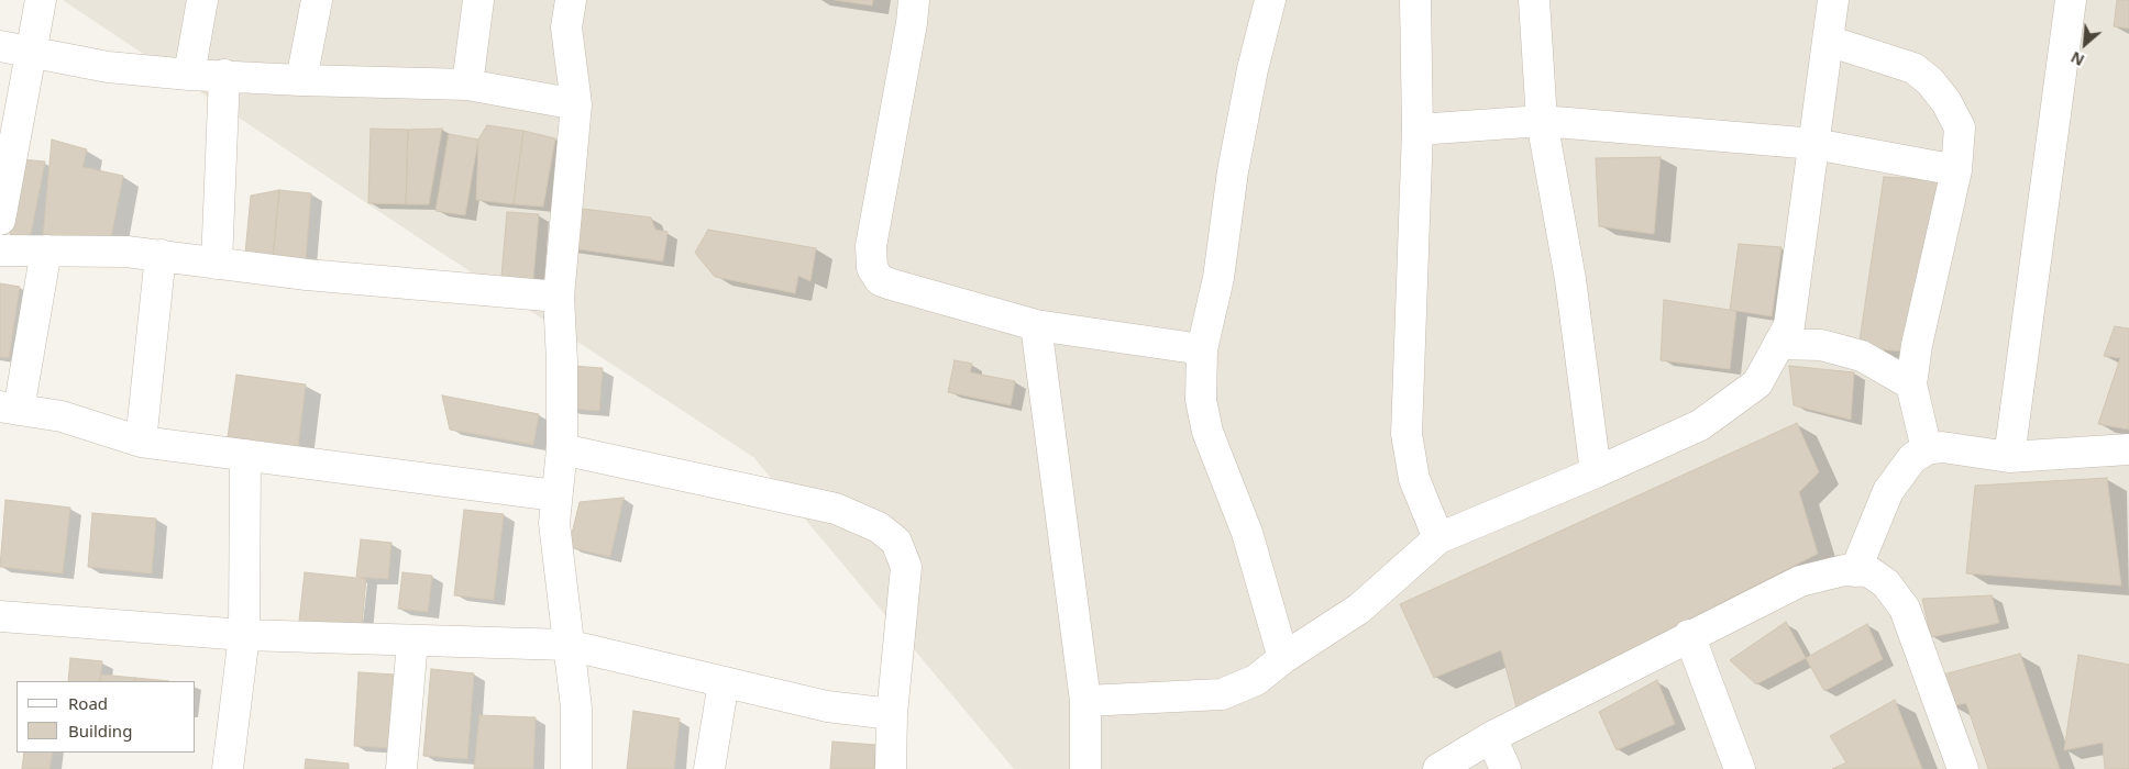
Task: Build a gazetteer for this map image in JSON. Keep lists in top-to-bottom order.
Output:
{
  "legend": ["Road", "Building"],
  "north": "bottom left"
}
